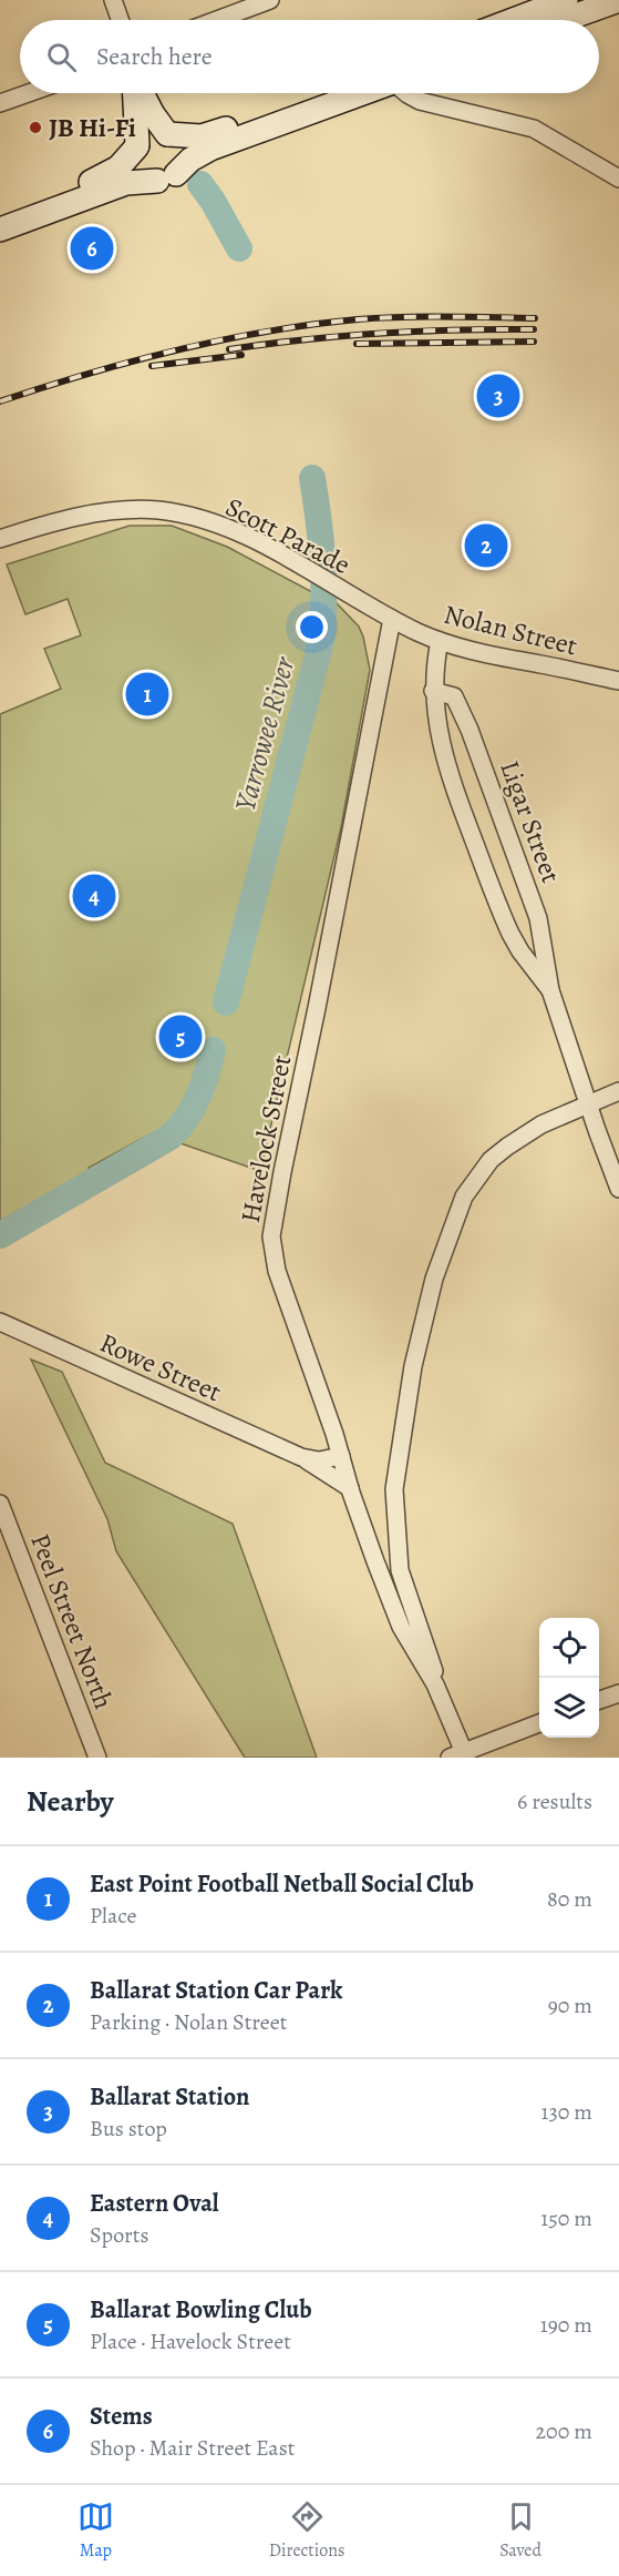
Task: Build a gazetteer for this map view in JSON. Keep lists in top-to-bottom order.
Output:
{
  "streets": {
    "street": [
      "Scott Parade",
      "Nolan Street",
      "Ligar Street",
      "Havelock Street",
      "Rowe Street",
      "Peel Street North"
    ]
  },
  "crossings": [
    ["Scott Parade", "Nolan Street"],
    ["Scott Parade", "Havelock Street"],
    ["Nolan Street", "Ligar Street"],
    ["Nolan Street", "Havelock Street"],
    ["Havelock Street", "Rowe Street"]
  ],
  "water": ["Yarrowee River"],
  "places": ["JB Hi-Fi"],
  "page": {
    "search": "Search here",
    "pins": [
      "6",
      "3",
      "2",
      "1",
      "4",
      "5"
    ],
    "heading": ["Nearby", "6 results"],
    "list": [
      {
        "mark": "1",
        "name": "East Point Football Netball Social Club",
        "note": "Place",
        "value": "80 m"
      },
      {
        "mark": "2",
        "name": "Ballarat Station Car Park",
        "note": "Parking · Nolan Street",
        "value": "90 m"
      },
      {
        "mark": "3",
        "name": "Ballarat Station",
        "note": "Bus stop",
        "value": "130 m"
      },
      {
        "mark": "4",
        "name": "Eastern Oval",
        "note": "Sports",
        "value": "150 m"
      },
      {
        "mark": "5",
        "name": "Ballarat Bowling Club",
        "note": "Place · Havelock Street",
        "value": "190 m"
      },
      {
        "mark": "6",
        "name": "Stems",
        "note": "Shop · Mair Street East",
        "value": "200 m"
      }
    ],
    "nav": ["Map", "Directions", "Saved"]
  }
}
